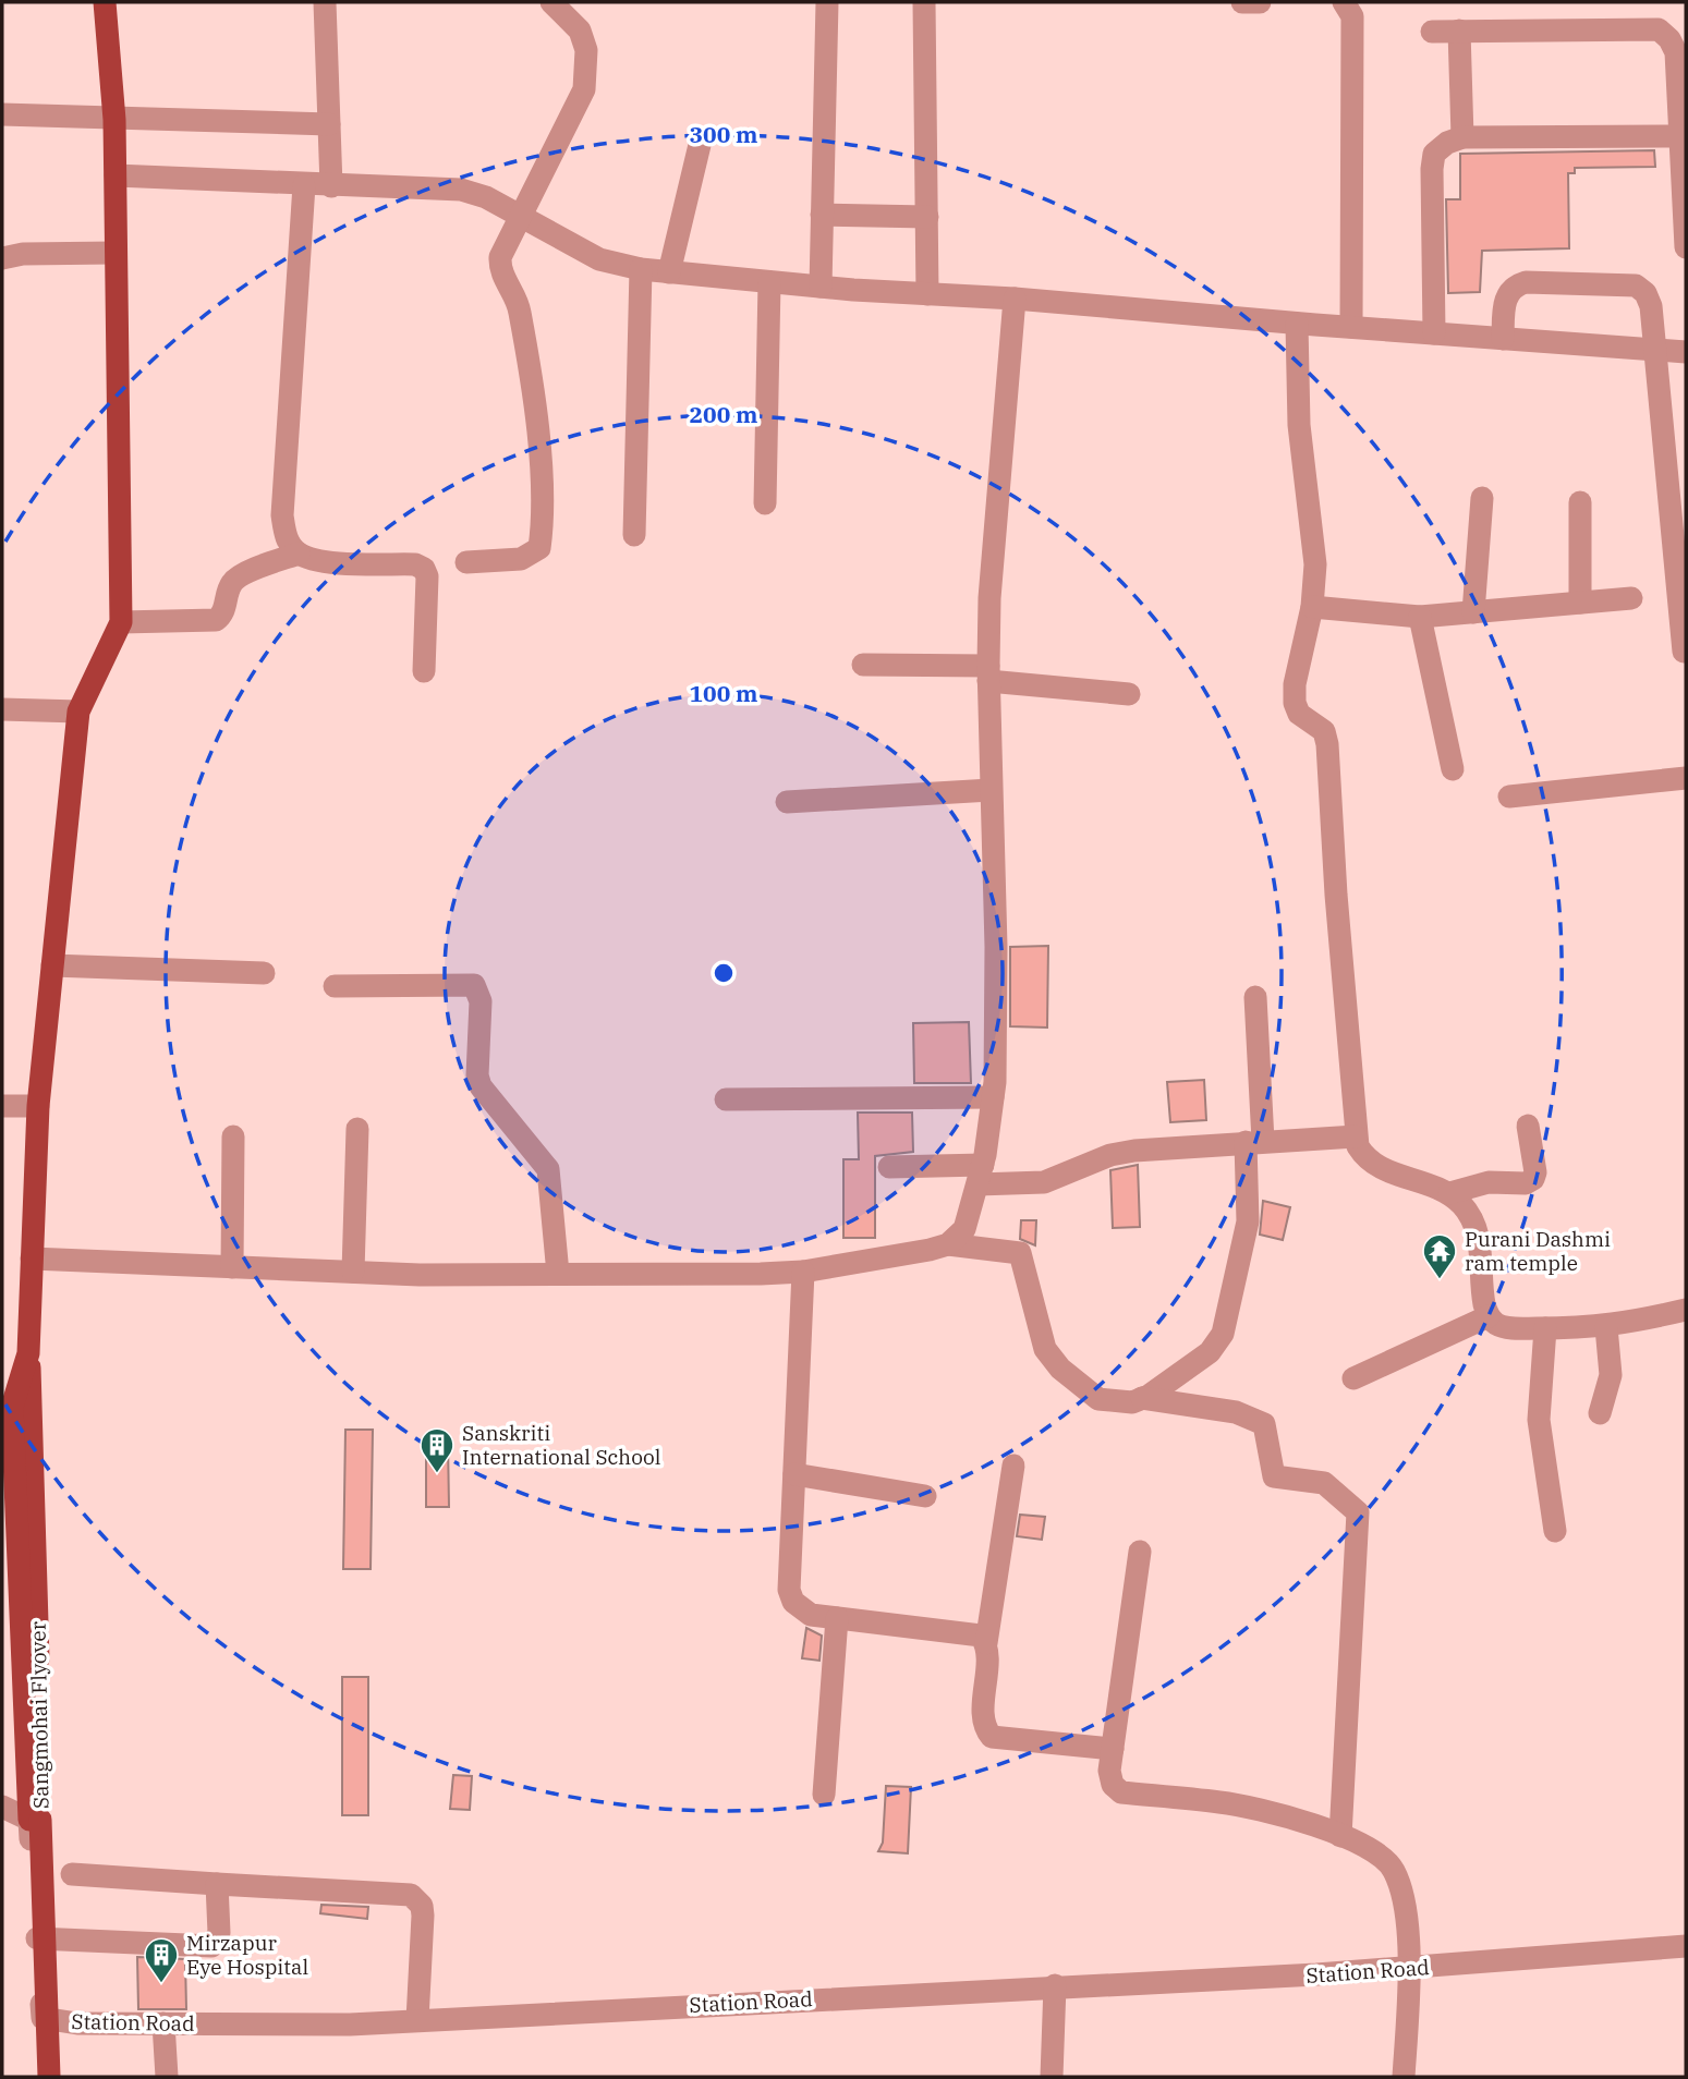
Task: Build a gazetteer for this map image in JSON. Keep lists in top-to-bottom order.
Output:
{
  "streets": {
    "main road": ["Sangmohai Flyover"],
    "street": ["Station Road"]
  },
  "crossings": [
    ["Sangmohai Flyover", "Station Road"]
  ],
  "places": {
    "temple": ["Purani Dashmi ram temple"],
    "building": ["Sanskriti International School", "Mirzapur Eye Hospital"]
  },
  "rings": ["300 m", "200 m", "100 m"]
}
